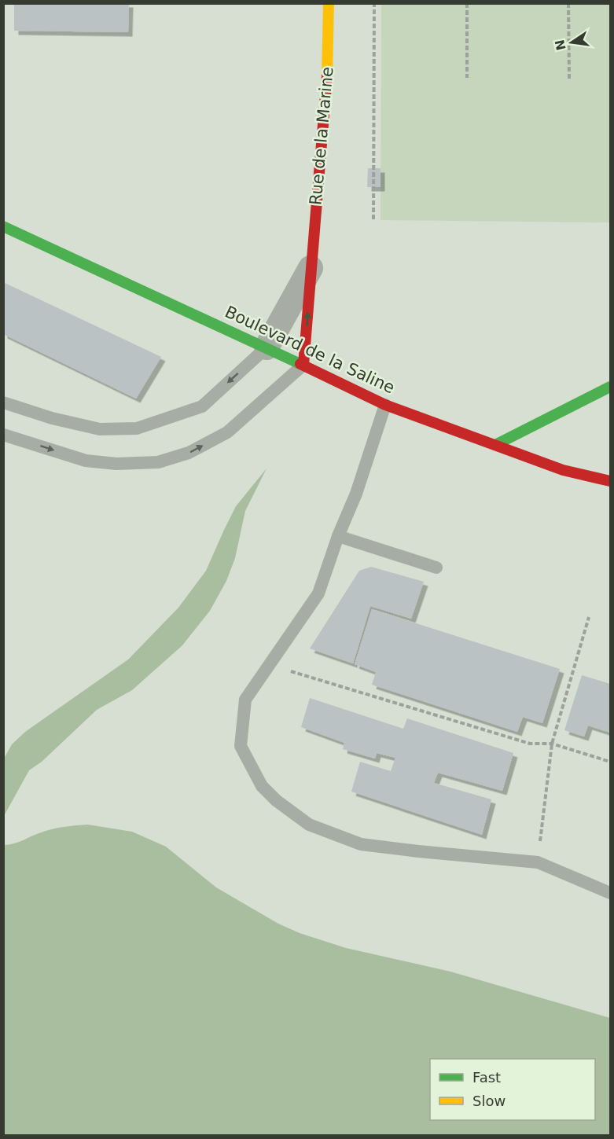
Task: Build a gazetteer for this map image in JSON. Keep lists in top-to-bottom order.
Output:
{
  "streets": {
    "main road": ["Rue de la Marine", "Boulevard de la Saline"]
  },
  "crossings": [
    ["Rue de la Marine", "Boulevard de la Saline"]
  ],
  "legend": ["Fast", "Slow"],
  "north": "left"
}
